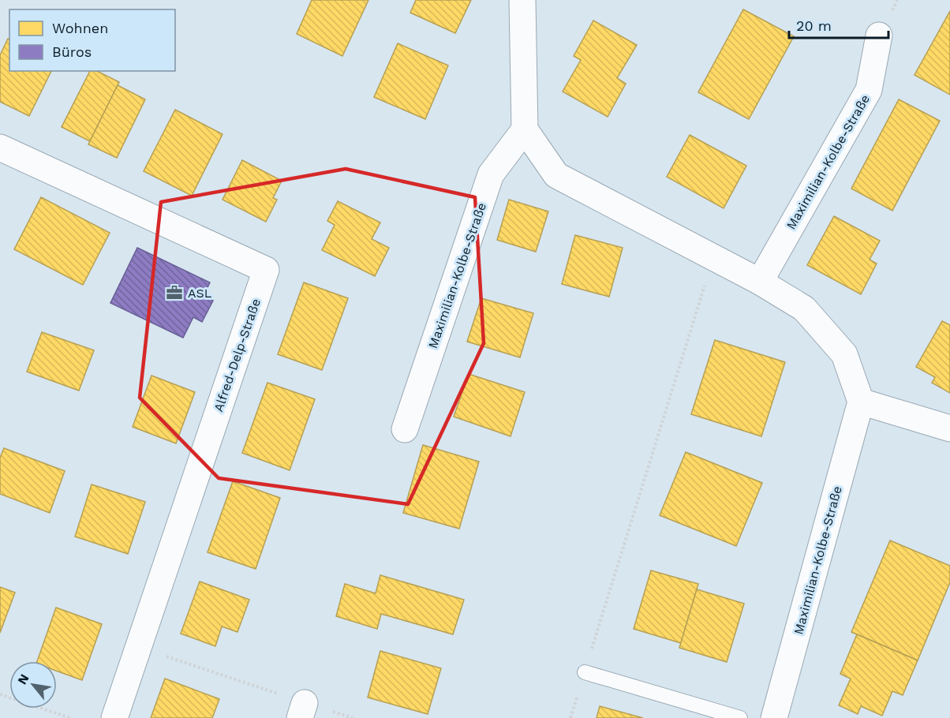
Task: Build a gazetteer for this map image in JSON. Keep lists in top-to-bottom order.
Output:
{
  "streets": {
    "street": ["Maximilian-Kolbe-Straße", "Alfred-Delp-Straße"]
  },
  "places": {
    "office": ["ASL"]
  },
  "legend": ["Wohnen", "Büros"],
  "scale_bar": "20 m",
  "north": "top left"
}
